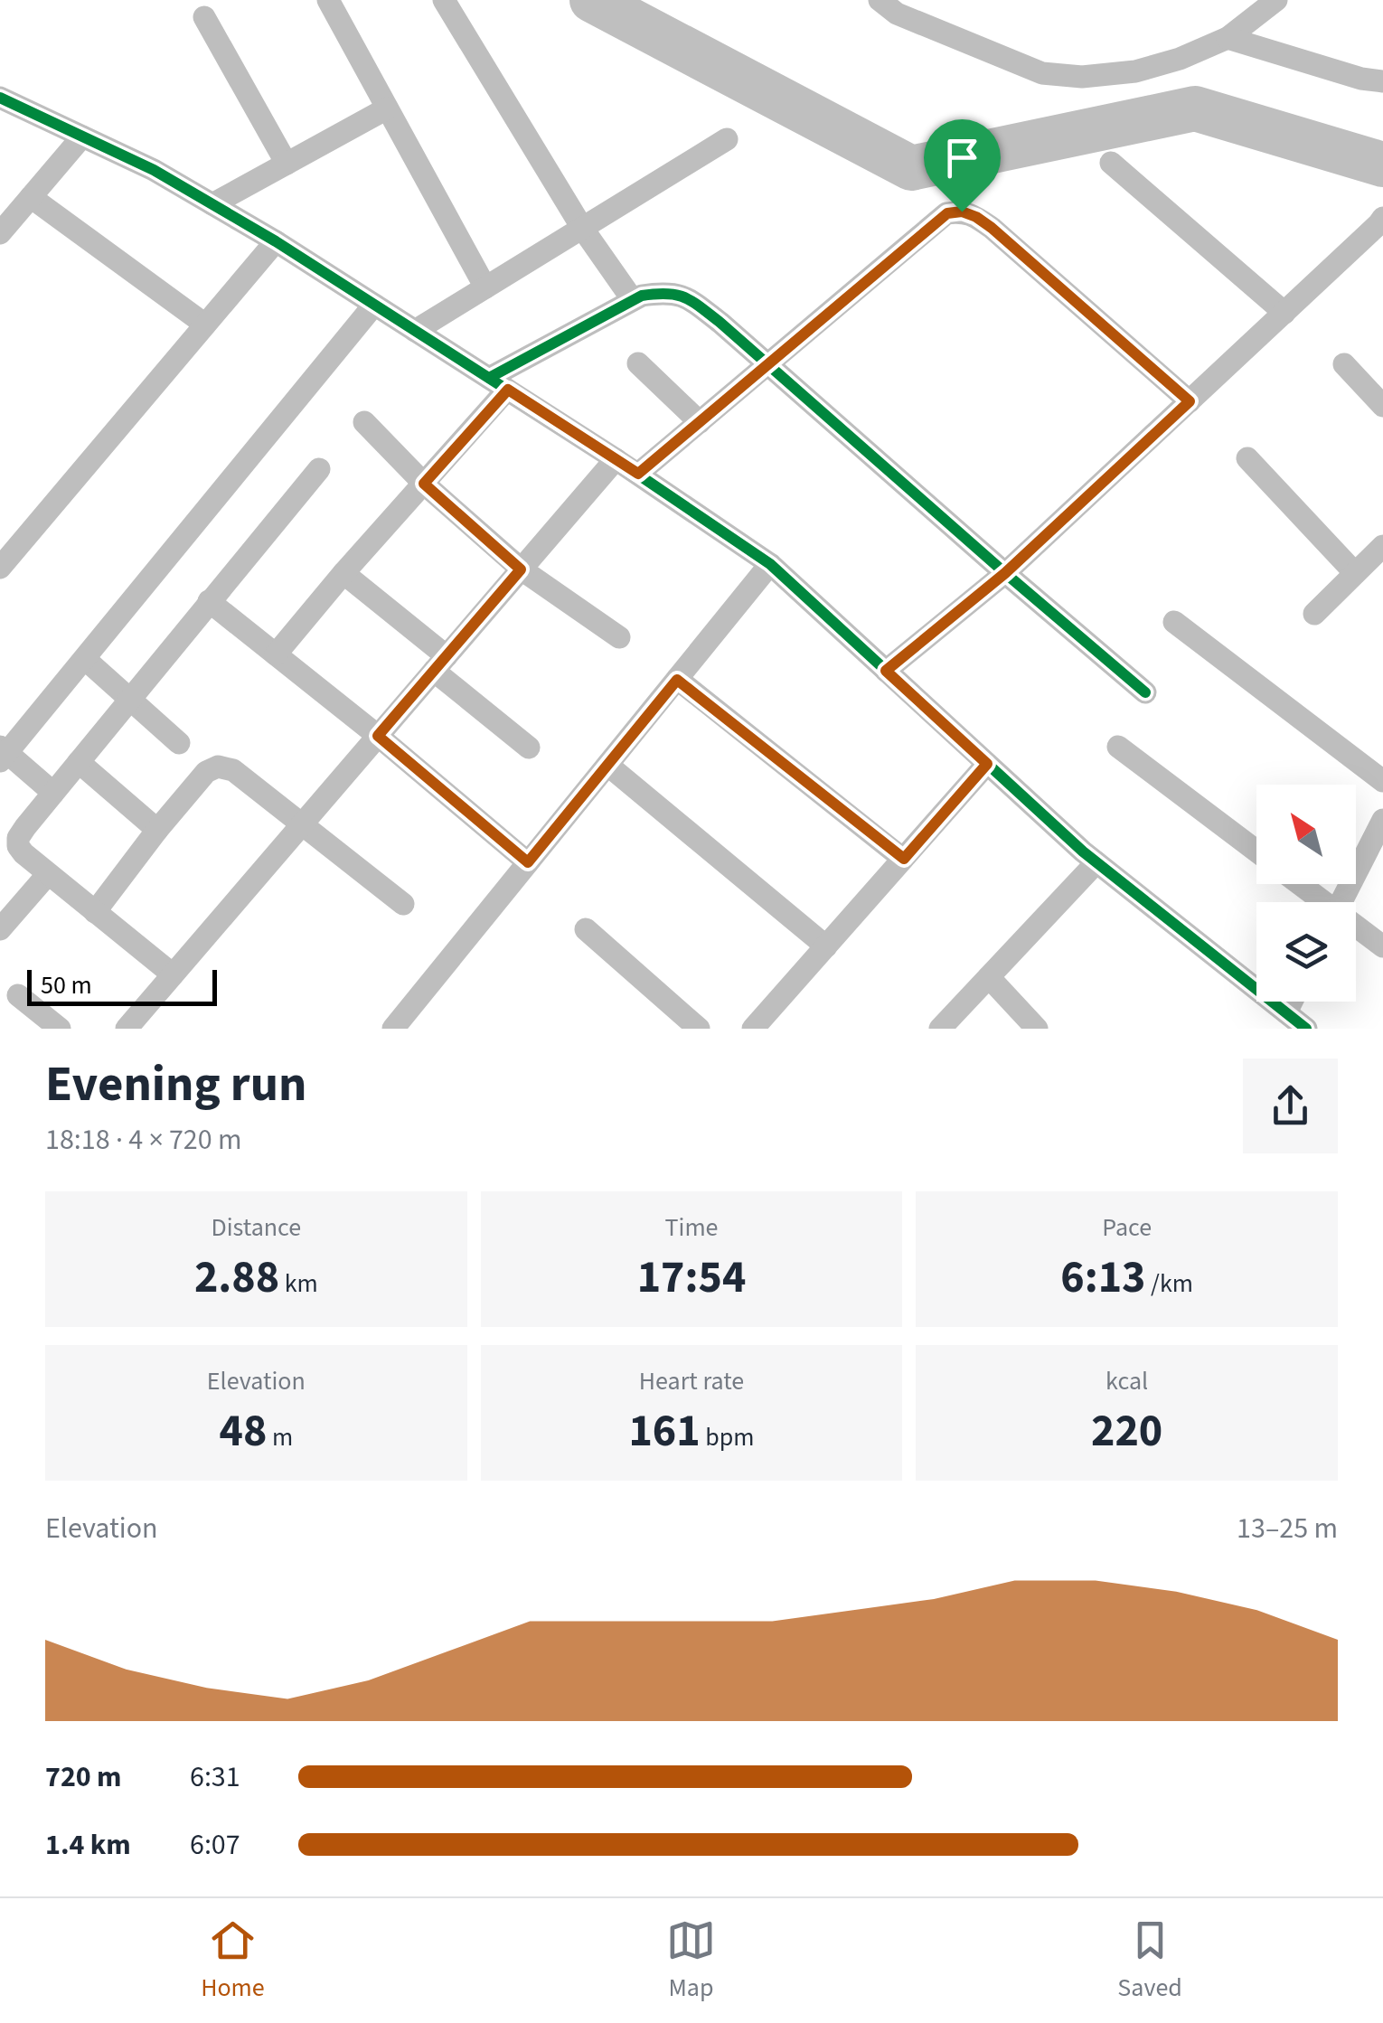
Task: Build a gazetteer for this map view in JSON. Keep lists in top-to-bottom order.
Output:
{
  "scale_bar": "50 m",
  "north": "top left",
  "page": {
    "scale": "50 m",
    "heading": ["Evening run", "18:18 · 4 × 720 m"],
    "stats": [
      ["Distance", "2.88 km"],
      ["Time", "17:54"],
      ["Pace", "6:13 /km"],
      ["Elevation", "48 m"],
      ["Heart rate", "161 bpm"],
      ["kcal", "220"]
    ],
    "chart": ["Elevation", "13–25 m"],
    "list": [
      {
        "name": "720 m",
        "note": "6:31"
      },
      {
        "name": "1.4 km",
        "note": "6:07"
      }
    ],
    "tabs": ["Home", "Map", "Saved"]
  }
}
